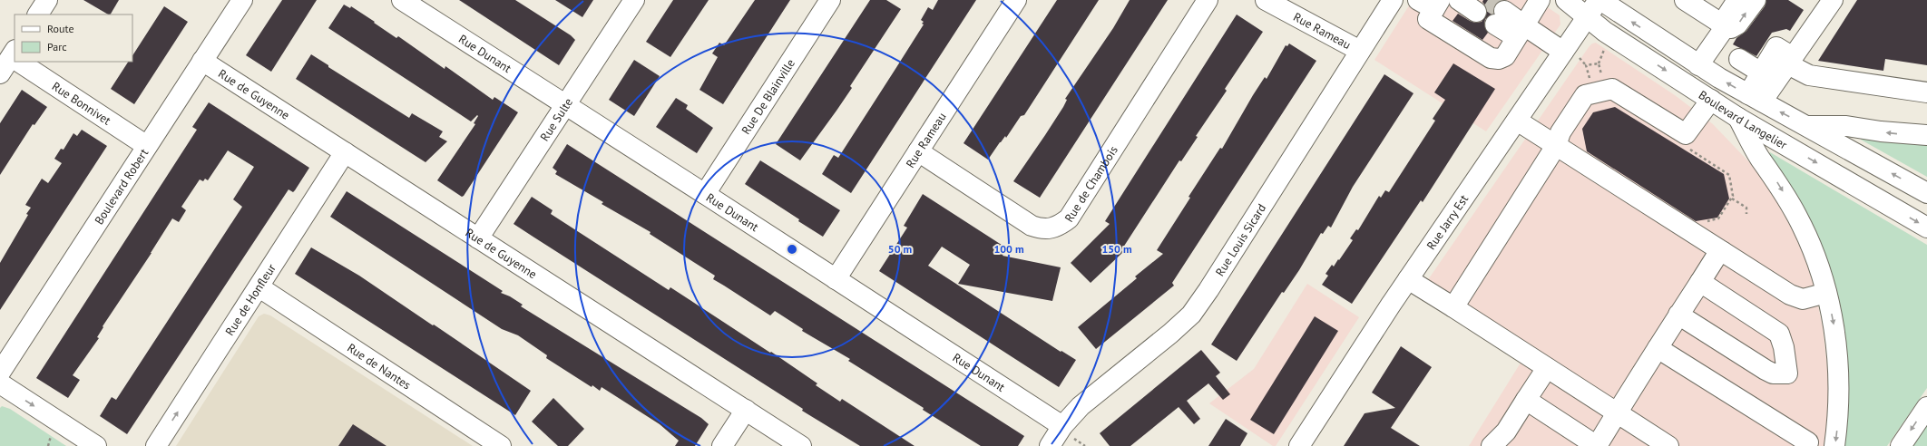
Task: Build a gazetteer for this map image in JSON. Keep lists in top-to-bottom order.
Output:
{
  "streets": {
    "street": [
      "Rue Rameau",
      "Rue Dunant",
      "Rue de Guyenne",
      "Rue De Blainville",
      "Rue Bonnivet",
      "Boulevard Langelier",
      "Rue Sulte",
      "Rue de Chambois",
      "Boulevard Robert",
      "Rue Jarry Est",
      "Rue Louis Sicard",
      "Rue de Honfleur",
      "Rue de Nantes"
    ]
  },
  "crossings": [
    ["Rue Rameau", "Rue Dunant"],
    ["Rue Rameau", "Rue de Chambois"],
    ["Rue Rameau", "Rue Louis Sicard"],
    ["Rue Dunant", "Rue De Blainville"],
    ["Rue Dunant", "Rue Sulte"],
    ["Rue Dunant", "Rue Louis Sicard"],
    ["Rue de Guyenne", "Rue Sulte"],
    ["Rue de Guyenne", "Boulevard Robert"],
    ["Rue de Guyenne", "Rue de Honfleur"],
    ["Rue Bonnivet", "Boulevard Robert"],
    ["Boulevard Langelier", "Rue Jarry Est"],
    ["Rue de Honfleur", "Rue de Nantes"]
  ],
  "one_way": ["Rue de Honfleur"],
  "legend": ["Route", "Parc"],
  "rings": ["50 m", "100 m", "150 m"]
}
